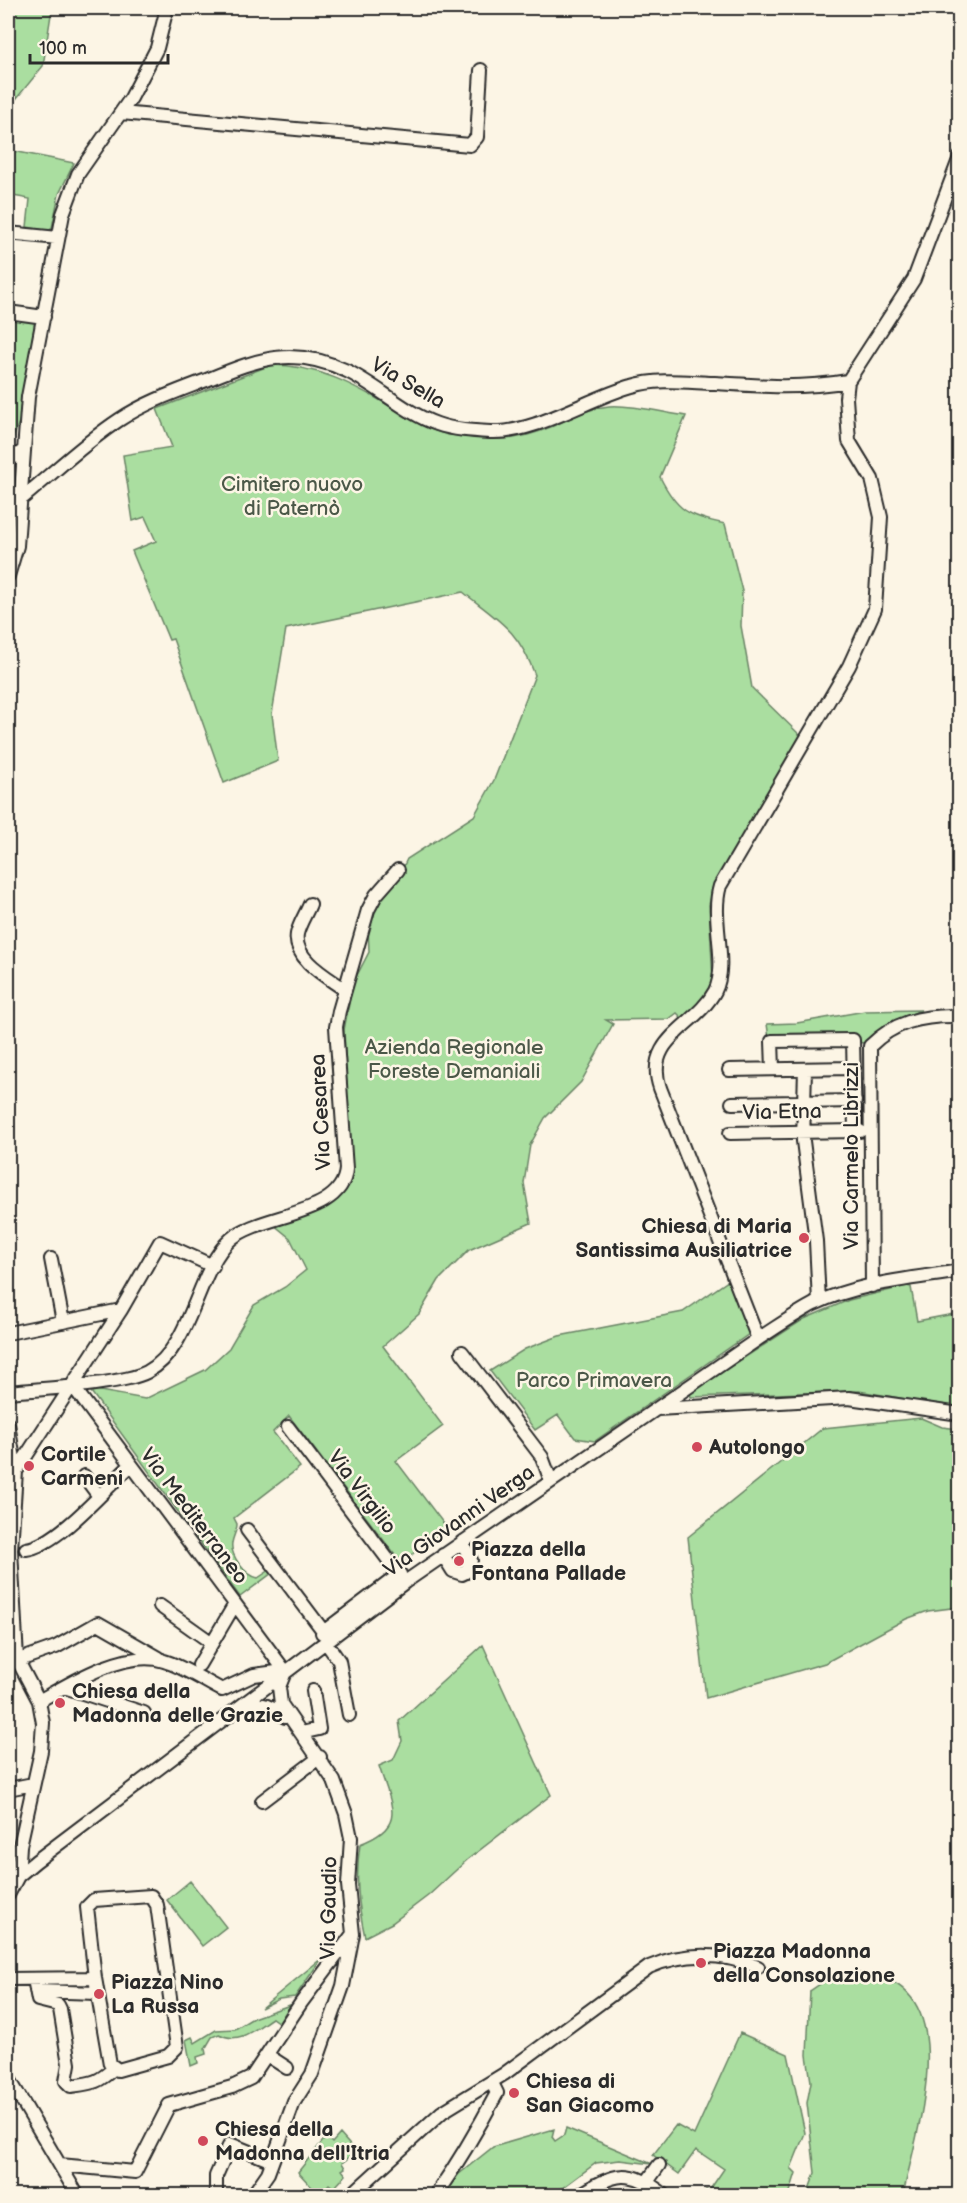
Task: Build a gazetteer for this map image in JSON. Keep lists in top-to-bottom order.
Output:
{
  "streets": {
    "street": [
      "Via Sella",
      "Via Cesarea",
      "Via Etna",
      "Via Carmelo Librizzi",
      "Via Virgilio",
      "Via Mediterraneo",
      "Via Giovanni Verga",
      "Via Gaudio"
    ]
  },
  "crossings": [
    ["Via Cesarea", "Via Mediterraneo"],
    ["Via Etna", "Via Carmelo Librizzi"],
    ["Via Carmelo Librizzi", "Via Giovanni Verga"],
    ["Via Virgilio", "Via Giovanni Verga"],
    ["Via Mediterraneo", "Via Giovanni Verga"]
  ],
  "parks": ["Cimitero nuovo di Paternò", "Azienda Regionale Foreste Demaniali", "Parco Primavera"],
  "places": [
    "Chiesa di Maria Santissima Ausiliatrice",
    "Autolongo",
    "Cortile Carmeni",
    "Piazza della Fontana Pallade",
    "Chiesa della Madonna delle Grazie",
    "Piazza Madonna della Consolazione",
    "Piazza Nino La Russa",
    "Chiesa di San Giacomo",
    "Chiesa della Madonna dell'Itria"
  ],
  "scale_bar": "100 m"
}
